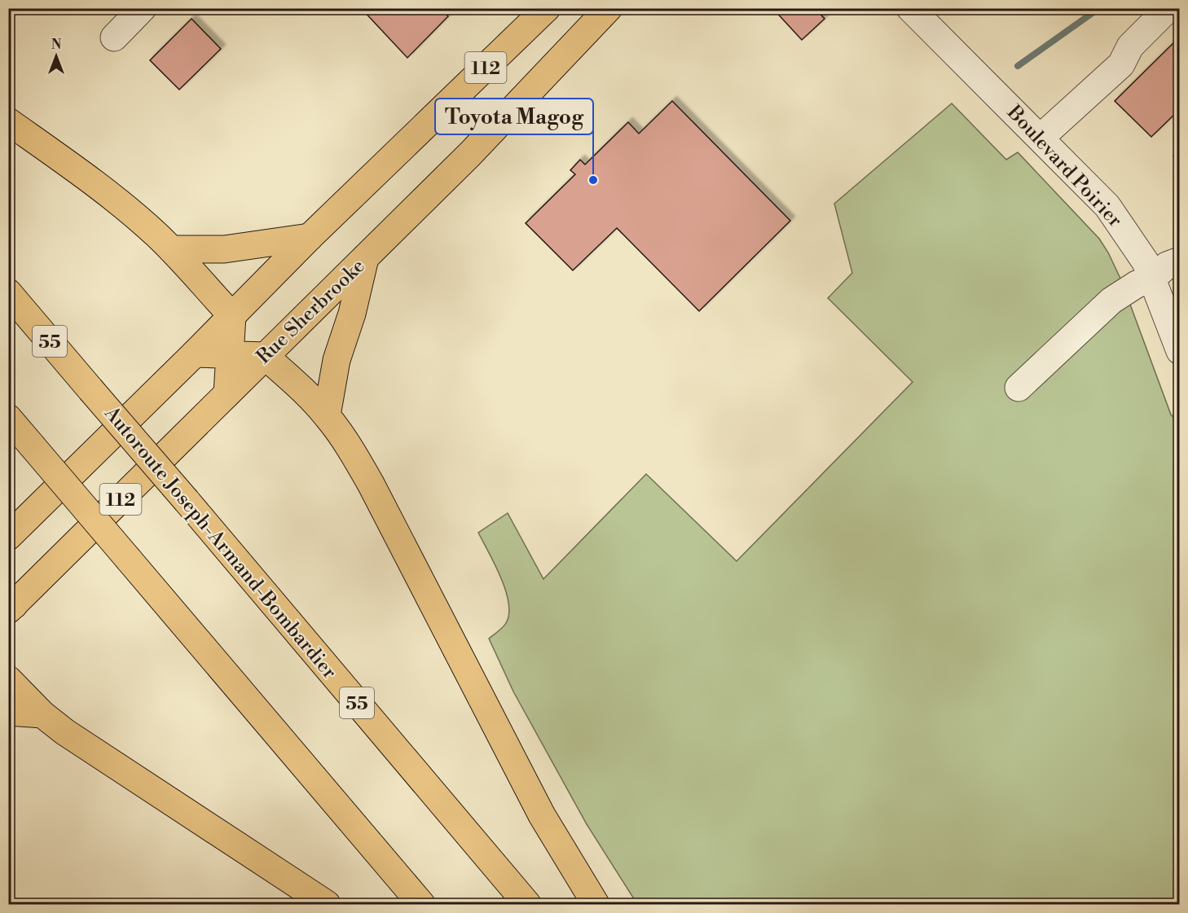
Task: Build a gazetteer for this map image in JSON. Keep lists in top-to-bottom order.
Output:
{
  "streets": {
    "main road": [
      "112",
      "Rue Sherbrooke",
      "55",
      "Autoroute Joseph-Armand-Bombardier"
    ],
    "street": ["Boulevard Poirier"]
  },
  "places": ["Toyota Magog"],
  "north": "top"
}
